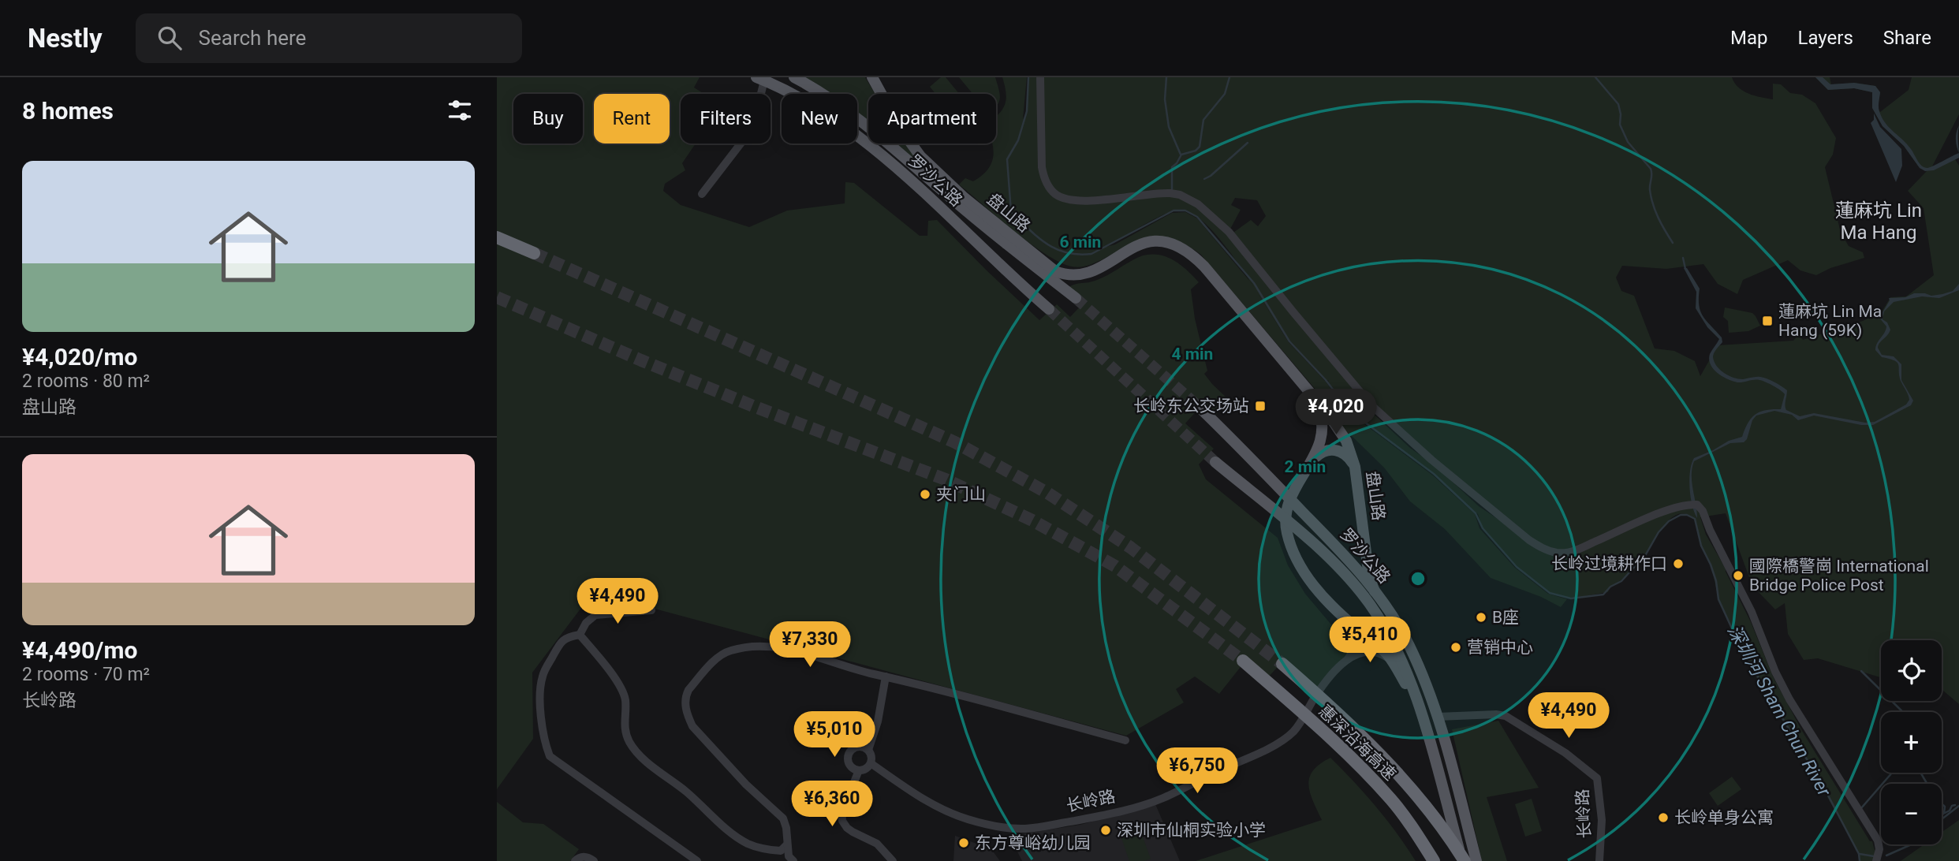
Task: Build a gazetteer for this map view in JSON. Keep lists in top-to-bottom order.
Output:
{
  "streets": {
    "highway": ["惠深沿海高速"],
    "main road": ["罗沙公路", "盘山路"],
    "street": ["长岭路"]
  },
  "crossings": [
    ["罗沙公路", "盘山路"],
    ["罗沙公路", "惠深沿海高速"],
    ["罗沙公路", "长岭路"],
    ["盘山路", "长岭路"]
  ],
  "districts": ["蓮麻坑 Lin Ma Hang"],
  "water": ["深圳河 Sham Chun River"],
  "places": {
    "transit": ["蓮麻坑 Lin Ma Hang (59K)", "长岭东公交场站"],
    "other": [
      "夹门山",
      "长岭过境耕作口",
      "國際橋警崗 International Bridge Police Post",
      "B座",
      "营销中心",
      "长岭单身公寓",
      "深圳市仙桐实验小学",
      "东方尊峪幼儿园"
    ]
  },
  "page": {
    "header": "Nestly",
    "search": "Search here",
    "nav": ["Map", "Layers", "Share"],
    "heading": "8 homes",
    "chip": [
      "Buy",
      "Rent",
      "Filters",
      "New",
      "Apartment"
    ],
    "list": [
      {
        "name": "¥4,020/mo",
        "note": "2 rooms · 80 m² · 盘山路"
      },
      {
        "name": "¥4,490/mo",
        "note": "2 rooms · 70 m² · 长岭路"
      }
    ],
    "price": [
      "¥4,020",
      "¥4,490",
      "¥5,410",
      "¥7,330",
      "¥4,490",
      "¥5,010",
      "¥6,750",
      "¥6,360"
    ],
    "map_buttons": ["+", "−"]
  },
  "rings": ["6 min", "4 min", "2 min"]
}
